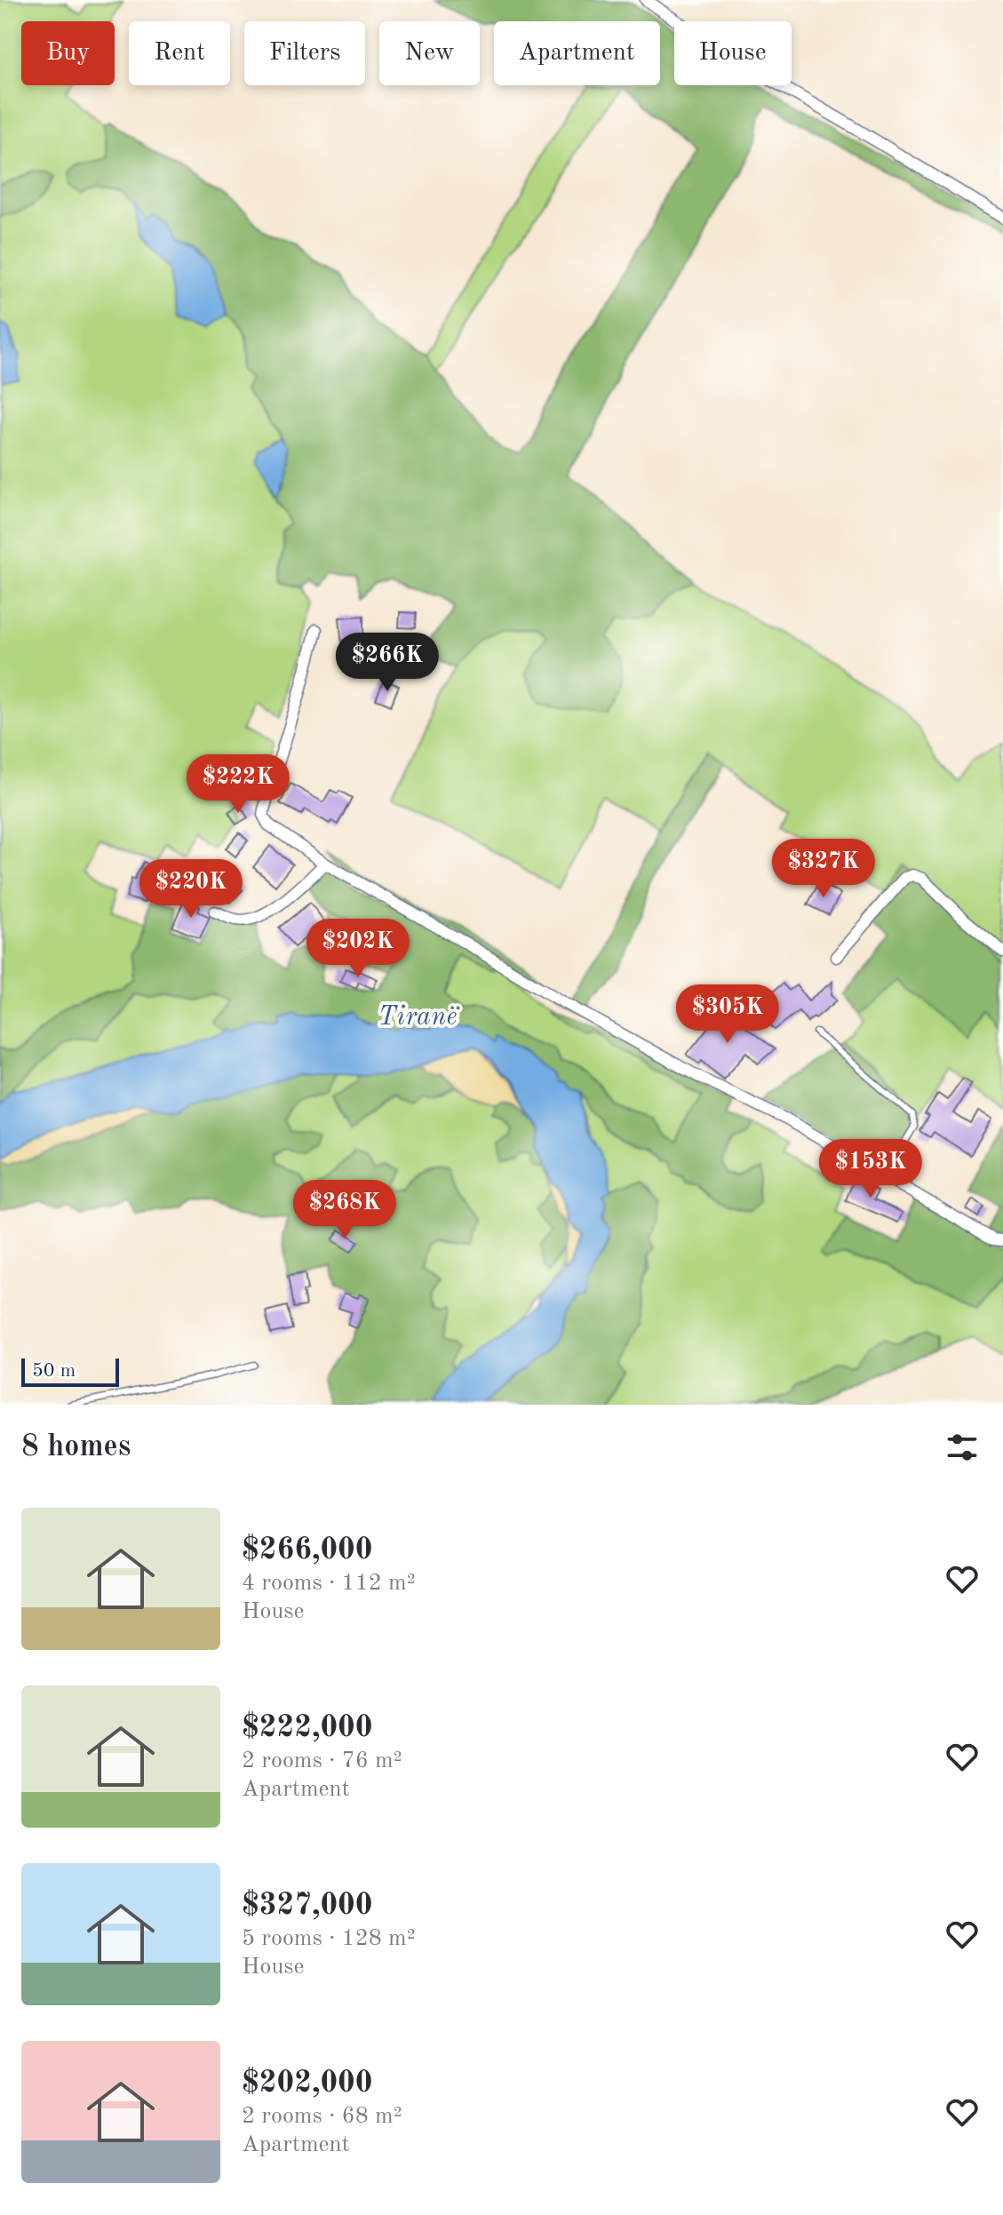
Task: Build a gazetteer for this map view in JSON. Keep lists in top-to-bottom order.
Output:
{
  "water": ["Tiranë"],
  "scale_bar": "50 m",
  "page": {
    "chip": [
      "Buy",
      "Rent",
      "Filters",
      "New",
      "Apartment",
      "House"
    ],
    "price": [
      "$266K",
      "$222K",
      "$327K",
      "$220K",
      "$202K",
      "$305K",
      "$153K",
      "$268K"
    ],
    "scale": "50 m",
    "heading": "8 homes",
    "list": [
      {
        "name": "$266,000",
        "note": "4 rooms · 112 m² · House"
      },
      {
        "name": "$222,000",
        "note": "2 rooms · 76 m² · Apartment"
      },
      {
        "name": "$327,000",
        "note": "5 rooms · 128 m² · House"
      },
      {
        "name": "$202,000",
        "note": "2 rooms · 68 m² · Apartment"
      }
    ]
  }
}
